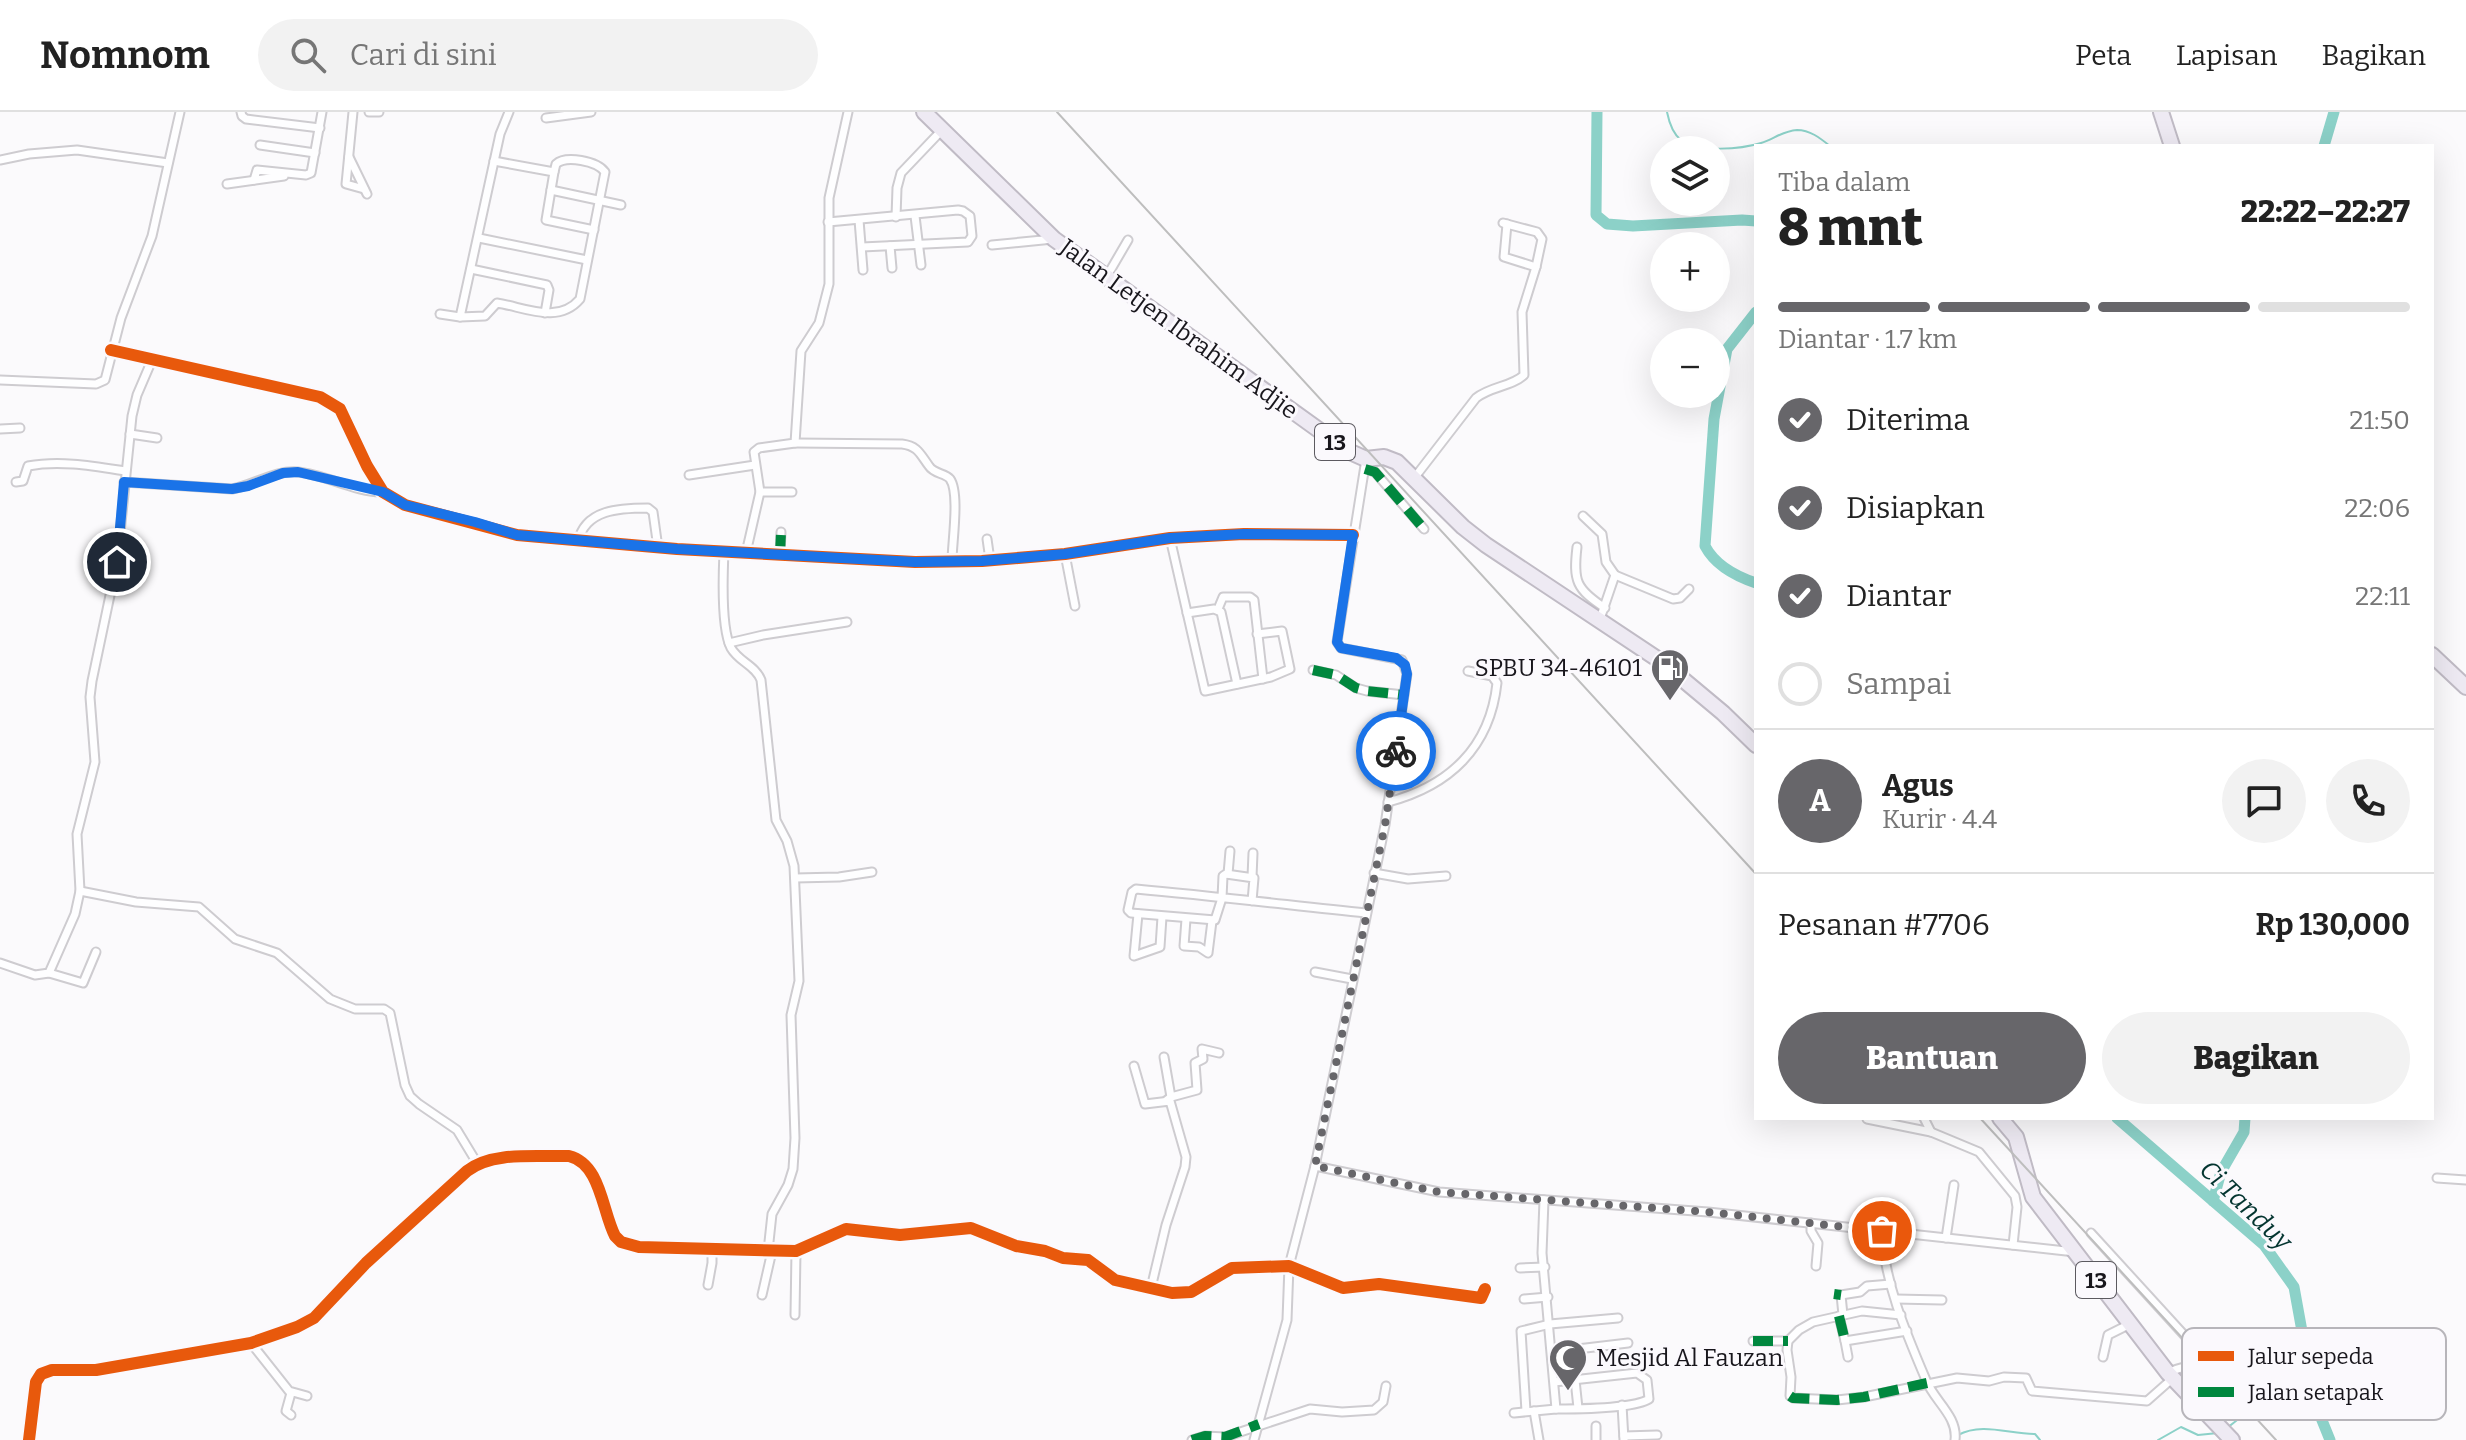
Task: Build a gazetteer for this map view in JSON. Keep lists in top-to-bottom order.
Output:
{
  "streets": {
    "highway": ["Jalan Letjen Ibrahim Adjie", "13"]
  },
  "water": ["Ci Tanduy"],
  "places": {
    "fuel station": ["SPBU 34-46101"],
    "mosque": ["Mesjid Al Fauzan"]
  },
  "legend": ["Jalur sepeda", "Jalan setapak"],
  "page": {
    "header": "Nomnom",
    "search": "Cari di sini",
    "nav": ["Peta", "Lapisan", "Bagikan"],
    "map_buttons": ["+", "−"],
    "heading": ["8 mnt", "Tiba dalam", "22:22–22:27"],
    "panel": [
      "Agus",
      "Kurir · 4.4",
      "Pesanan #7706",
      "Rp 130,000"
    ],
    "bar": "Diantar · 1.7 km",
    "list": [
      ["Diterima", "21:50"],
      ["Disiapkan", "22:06"],
      ["Diantar", "22:11"],
      "Sampai"
    ],
    "round": "A",
    "buttons": ["Bantuan", "Bagikan"]
  }
}
